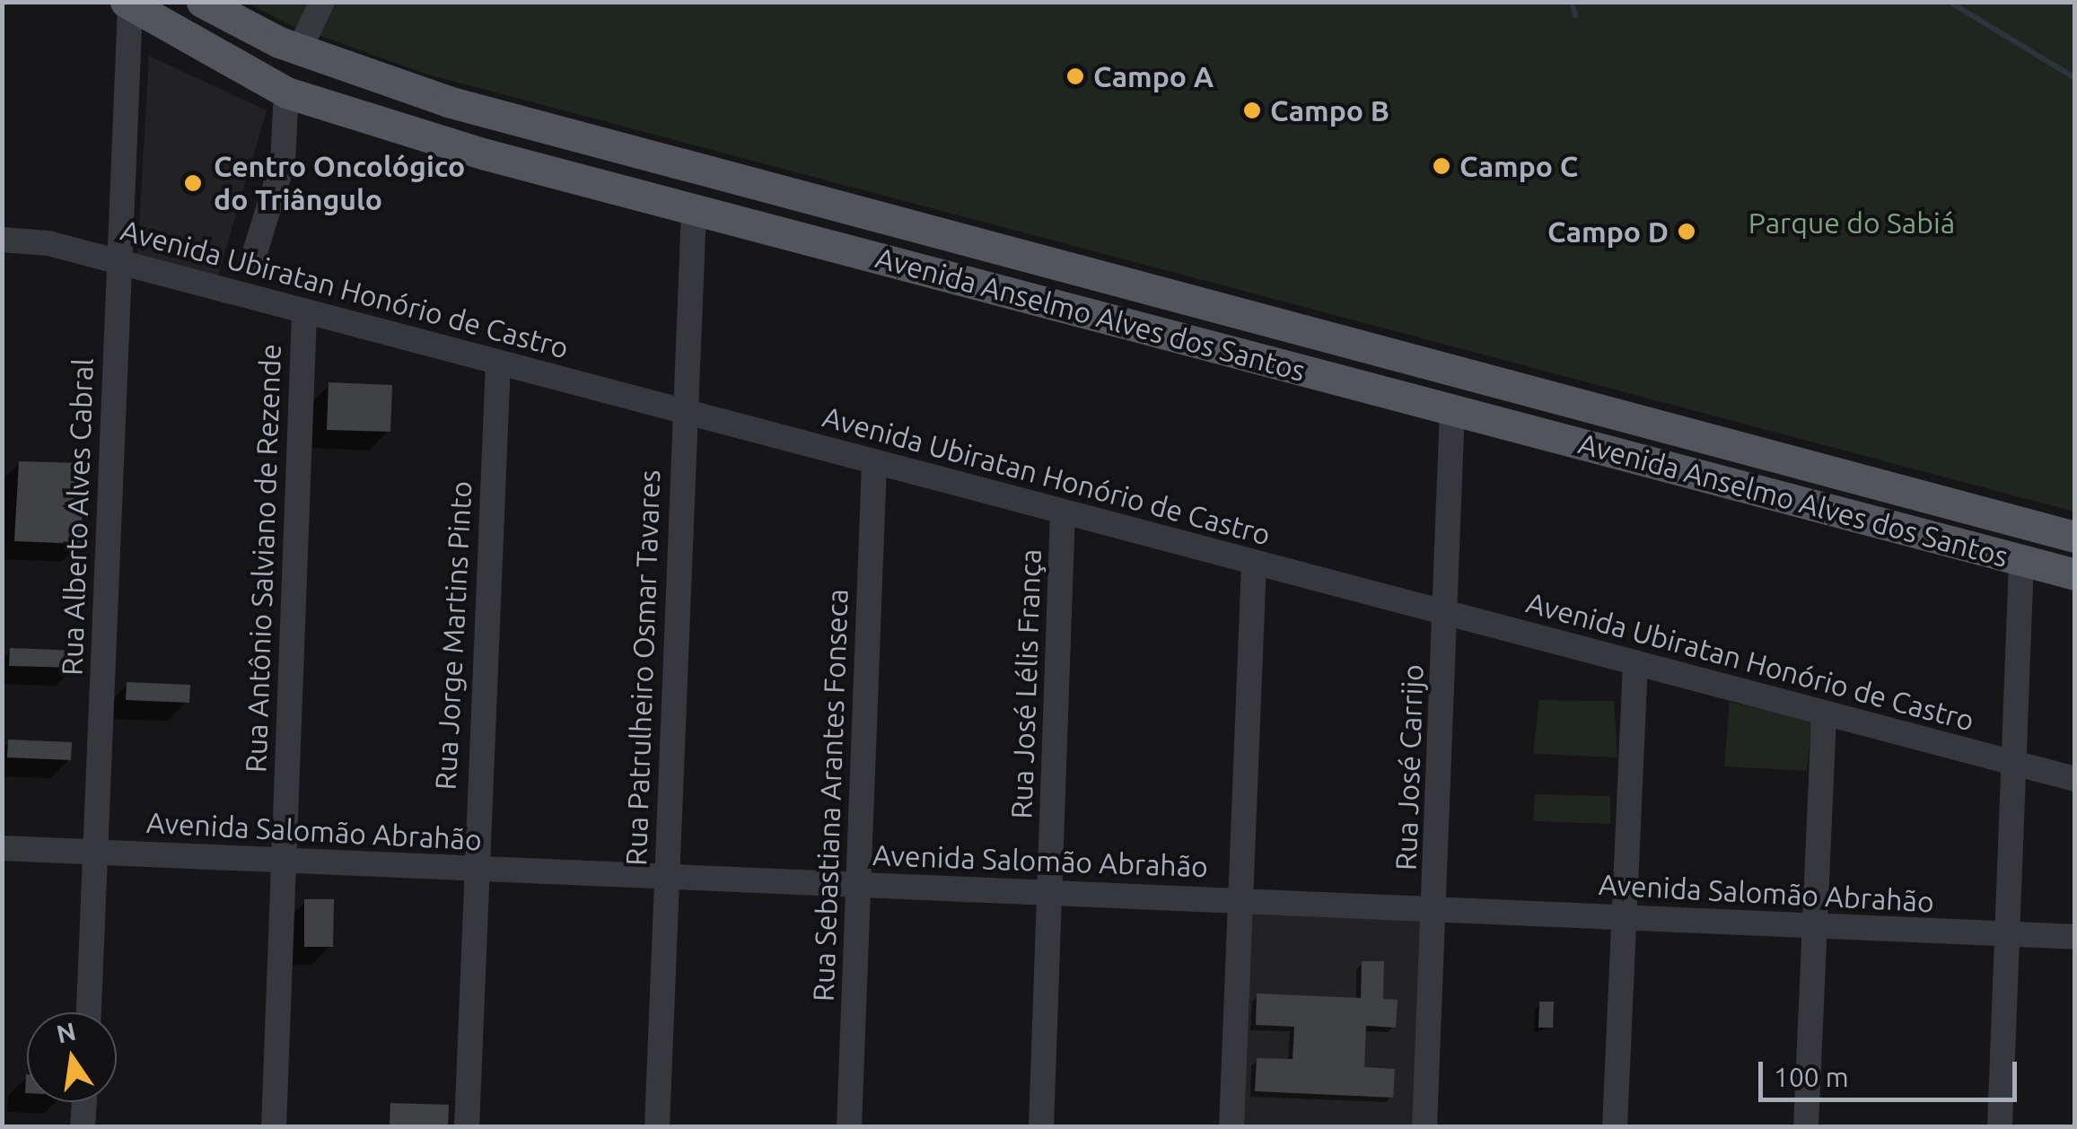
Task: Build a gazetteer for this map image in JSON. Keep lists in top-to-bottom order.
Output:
{
  "streets": {
    "main road": ["Avenida Anselmo Alves dos Santos"],
    "street": [
      "Avenida Ubiratan Honório de Castro",
      "Rua Alberto Alves Cabral",
      "Rua Antônio Salviano de Rezende",
      "Rua Jorge Martins Pinto",
      "Rua Patrulheiro Osmar Tavares",
      "Rua José Lélis França",
      "Rua José Carrijo",
      "Rua Sebastiana Arantes Fonseca",
      "Avenida Salomão Abrahão"
    ]
  },
  "crossings": [
    ["Avenida Ubiratan Honório de Castro", "Rua Alberto Alves Cabral"],
    ["Avenida Ubiratan Honório de Castro", "Rua Antônio Salviano de Rezende"],
    ["Avenida Ubiratan Honório de Castro", "Rua Jorge Martins Pinto"],
    ["Avenida Ubiratan Honório de Castro", "Rua Patrulheiro Osmar Tavares"],
    ["Avenida Ubiratan Honório de Castro", "Rua José Lélis França"],
    ["Avenida Ubiratan Honório de Castro", "Rua José Carrijo"],
    ["Avenida Ubiratan Honório de Castro", "Rua Sebastiana Arantes Fonseca"],
    ["Avenida Anselmo Alves dos Santos", "Rua Alberto Alves Cabral"],
    ["Avenida Anselmo Alves dos Santos", "Rua Patrulheiro Osmar Tavares"],
    ["Avenida Anselmo Alves dos Santos", "Rua José Carrijo"],
    ["Rua Alberto Alves Cabral", "Avenida Salomão Abrahão"],
    ["Rua Antônio Salviano de Rezende", "Avenida Salomão Abrahão"],
    ["Rua Jorge Martins Pinto", "Avenida Salomão Abrahão"],
    ["Rua Patrulheiro Osmar Tavares", "Avenida Salomão Abrahão"],
    ["Rua José Lélis França", "Avenida Salomão Abrahão"],
    ["Rua José Carrijo", "Avenida Salomão Abrahão"],
    ["Rua Sebastiana Arantes Fonseca", "Avenida Salomão Abrahão"]
  ],
  "parks": ["Parque do Sabiá"],
  "places": [
    "Campo A",
    "Campo B",
    "Campo C",
    "Centro Oncológico do Triângulo",
    "Campo D"
  ],
  "scale_bar": "100 m",
  "north": "top"
}
